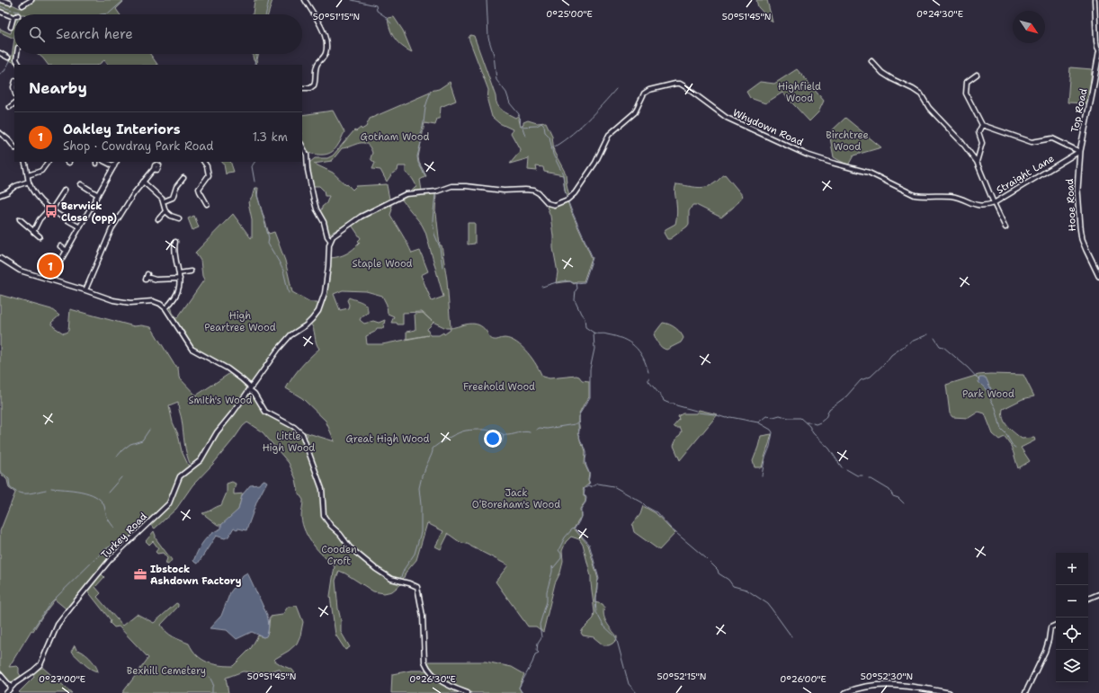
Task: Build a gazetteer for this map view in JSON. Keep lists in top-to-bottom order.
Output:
{
  "streets": {
    "main road": ["Top Road", "Hooe Road"],
    "street": ["Whydown Road", "Straight Lane", "Turkey Road"]
  },
  "crossings": [
    ["Top Road", "Straight Lane"],
    ["Top Road", "Hooe Road"],
    ["Whydown Road", "Straight Lane"],
    ["Straight Lane", "Hooe Road"]
  ],
  "parks": [
    "Highfield Wood",
    "Birchtree Wood",
    "Gotham Wood",
    "Staple Wood",
    "High Peartree Wood",
    "Freehold Wood",
    "Park Wood",
    "Smith's Wood",
    "Little High Wood",
    "Great High Wood",
    "Jack O'Boreham's Wood",
    "Cooden Croft",
    "Bexhill Cemetery"
  ],
  "places": {
    "bus stop": ["Berwick Close (opp)"],
    "office": ["Ibstock Ashdown Factory"]
  },
  "north": "bottom right",
  "page": {
    "search": "Search here",
    "heading": "Nearby",
    "list": [
      {
        "mark": "1",
        "name": "Oakley Interiors",
        "note": "Shop · Cowdray Park Road",
        "value": "1.3 km"
      }
    ],
    "pins": "1",
    "map_buttons": ["+", "−"]
  },
  "coordinates": [
    "0°25'00\"E",
    "0°24'30\"E",
    "50°51'15\"N",
    "50°51'45\"N",
    "50°52'15\"N",
    "50°52'30\"N",
    "0°27'00\"E",
    "0°26'30\"E",
    "0°26'00\"E"
  ]
}
